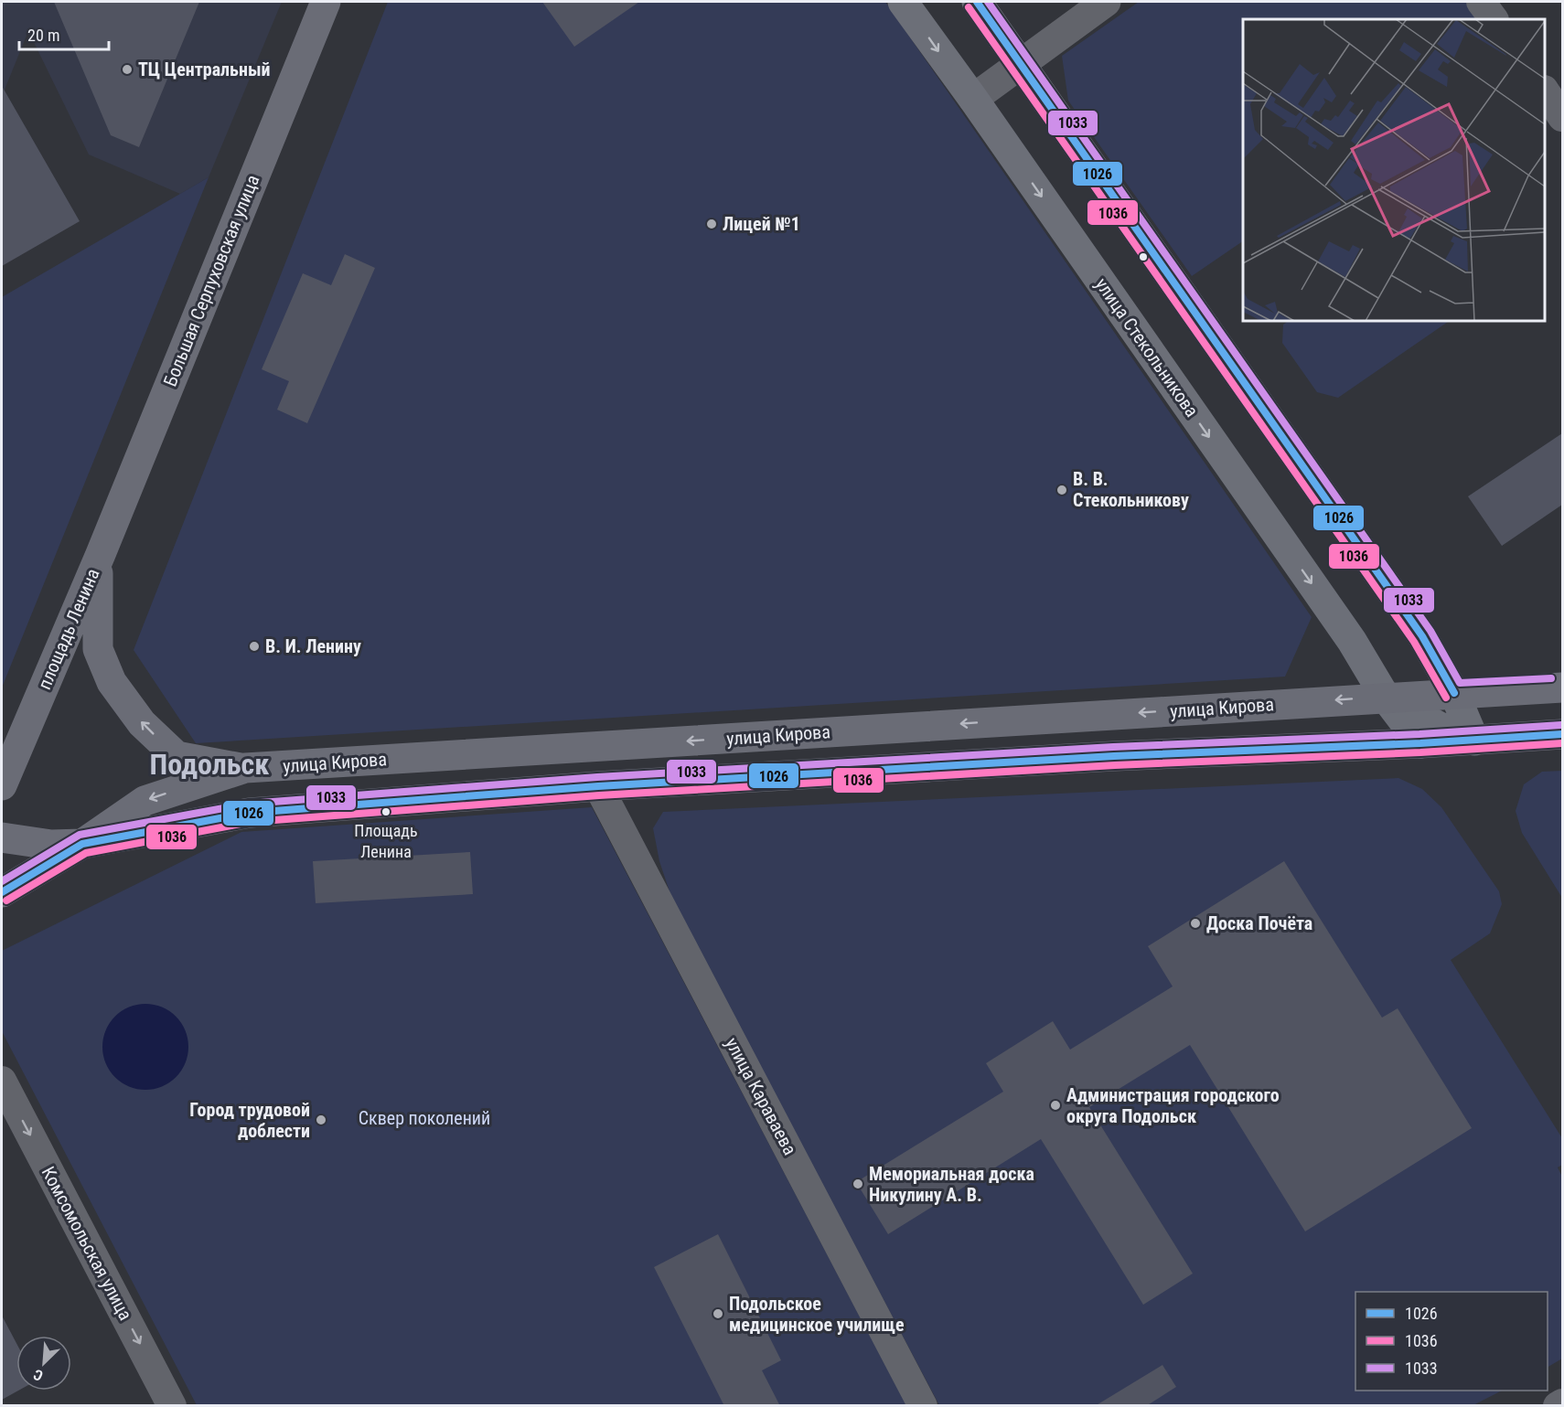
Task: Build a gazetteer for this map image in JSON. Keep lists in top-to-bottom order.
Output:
{
  "streets": {
    "main road": [
      "Большая Серпуховская улица",
      "улица Стекольникова",
      "площадь Ленина",
      "улица Кирова"
    ],
    "street": ["улица Караваева", "Комсомольская улица"]
  },
  "crossings": [
    ["Большая Серпуховская улица", "площадь Ленина"],
    ["улица Стекольникова", "улица Кирова"],
    ["площадь Ленина", "улица Кирова"]
  ],
  "one_way": ["площадь Ленина", "Комсомольская улица"],
  "districts": ["Подольск"],
  "parks": ["Сквер поколений"],
  "places": [
    "ТЦ Центральный",
    "Лицeй №1",
    "В. В. Стекольникову",
    "В. И. Ленину",
    "Площадь Ленина",
    "Доска Почёта",
    "Администрация городского округа Подольск",
    "Город трудовой доблести",
    "Мемориальная доска Никулину А. В.",
    "Подольское медицинское училище"
  ],
  "lines": ["transit line 1026", "transit line 1033", "transit line 1036"],
  "legend": ["1026", "1036", "1033"],
  "scale_bar": "20 m",
  "north": "bottom left"
}
